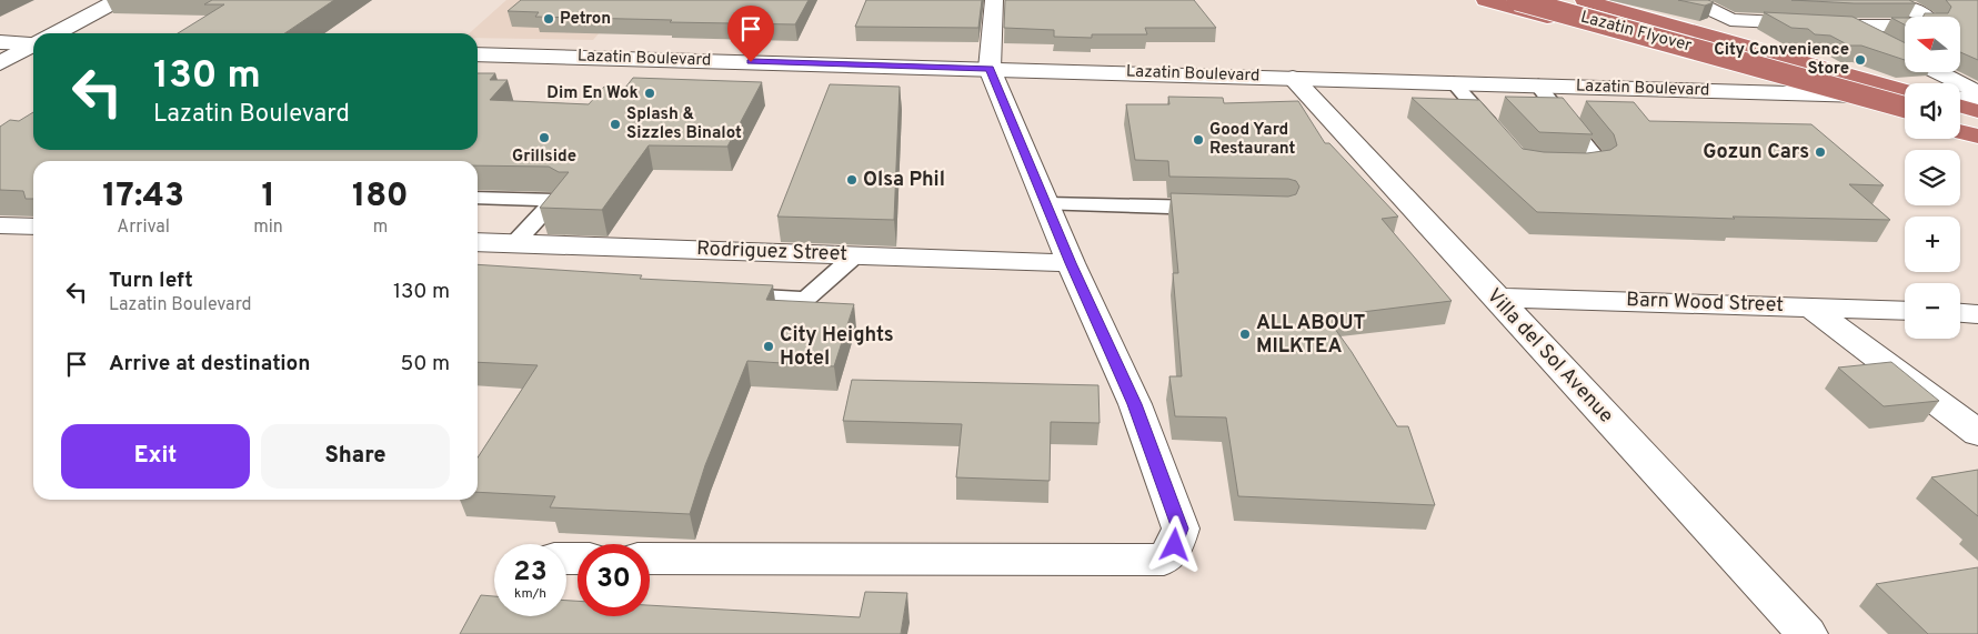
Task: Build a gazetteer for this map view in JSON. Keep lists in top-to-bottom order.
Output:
{
  "streets": {
    "highway": ["Lazatin Flyover"],
    "street": [
      "Lazatin Boulevard",
      "Rodriguez Street",
      "Barn Wood Street",
      "Villa del Sol Avenue"
    ]
  },
  "crossings": [
    ["Lazatin Boulevard", "Villa del Sol Avenue"],
    ["Barn Wood Street", "Villa del Sol Avenue"]
  ],
  "places": [
    "Petron",
    "City Convenience Store",
    "Dim En Wok",
    "Splash & Sizzles Binalot",
    "Grillside",
    "Good Yard Restaurant",
    "Gozun Cars",
    "Olsa Phil",
    "ALL ABOUT MILKTEA",
    "City Heights Hotel"
  ],
  "north": "left",
  "page": {
    "map_buttons": ["+", "−"],
    "turn": ["130 m", "Lazatin Boulevard"],
    "eta": [
      "17:43",
      "Arrival",
      "1",
      "min",
      "180",
      "m"
    ],
    "list": [
      {
        "name": "Turn left",
        "note": "Lazatin Boulevard",
        "value": "130 m"
      },
      {
        "name": "Arrive at destination",
        "value": "50 m"
      }
    ],
    "buttons": ["Exit", "Share"],
    "speed": "23 km/h",
    "limit": "30"
  }
}
